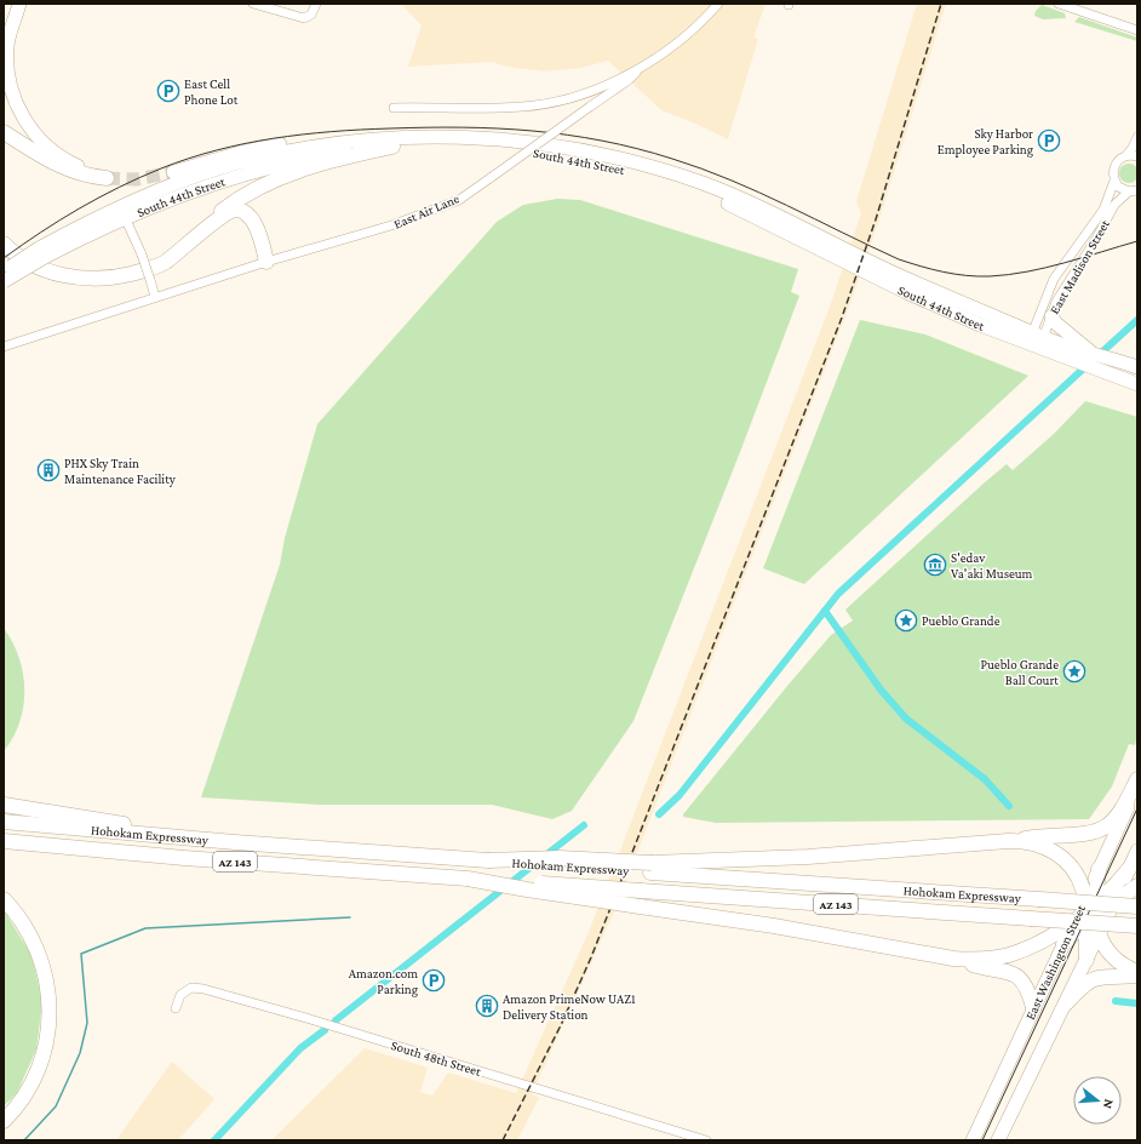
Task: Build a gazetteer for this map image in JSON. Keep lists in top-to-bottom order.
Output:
{
  "streets": {
    "highway": ["Hohokam Expressway", "AZ 143"],
    "main road": ["South 44th Street", "East Washington Street"],
    "street": ["East Air Lane", "East Madison Street", "South 48th Street"]
  },
  "crossings": [
    ["South 44th Street", "East Madison Street"]
  ],
  "places": {
    "parking": ["East Cell Phone Lot", "Sky Harbor Employee Parking", "Amazon.com Parking"],
    "building": ["PHX Sky Train Maintenance Facility", "Amazon PrimeNow UAZ1 Delivery Station"],
    "museum": ["S'edav Va'aki Museum"],
    "place": ["Pueblo Grande", "Pueblo Grande Ball Court"]
  },
  "north": "right"
}
